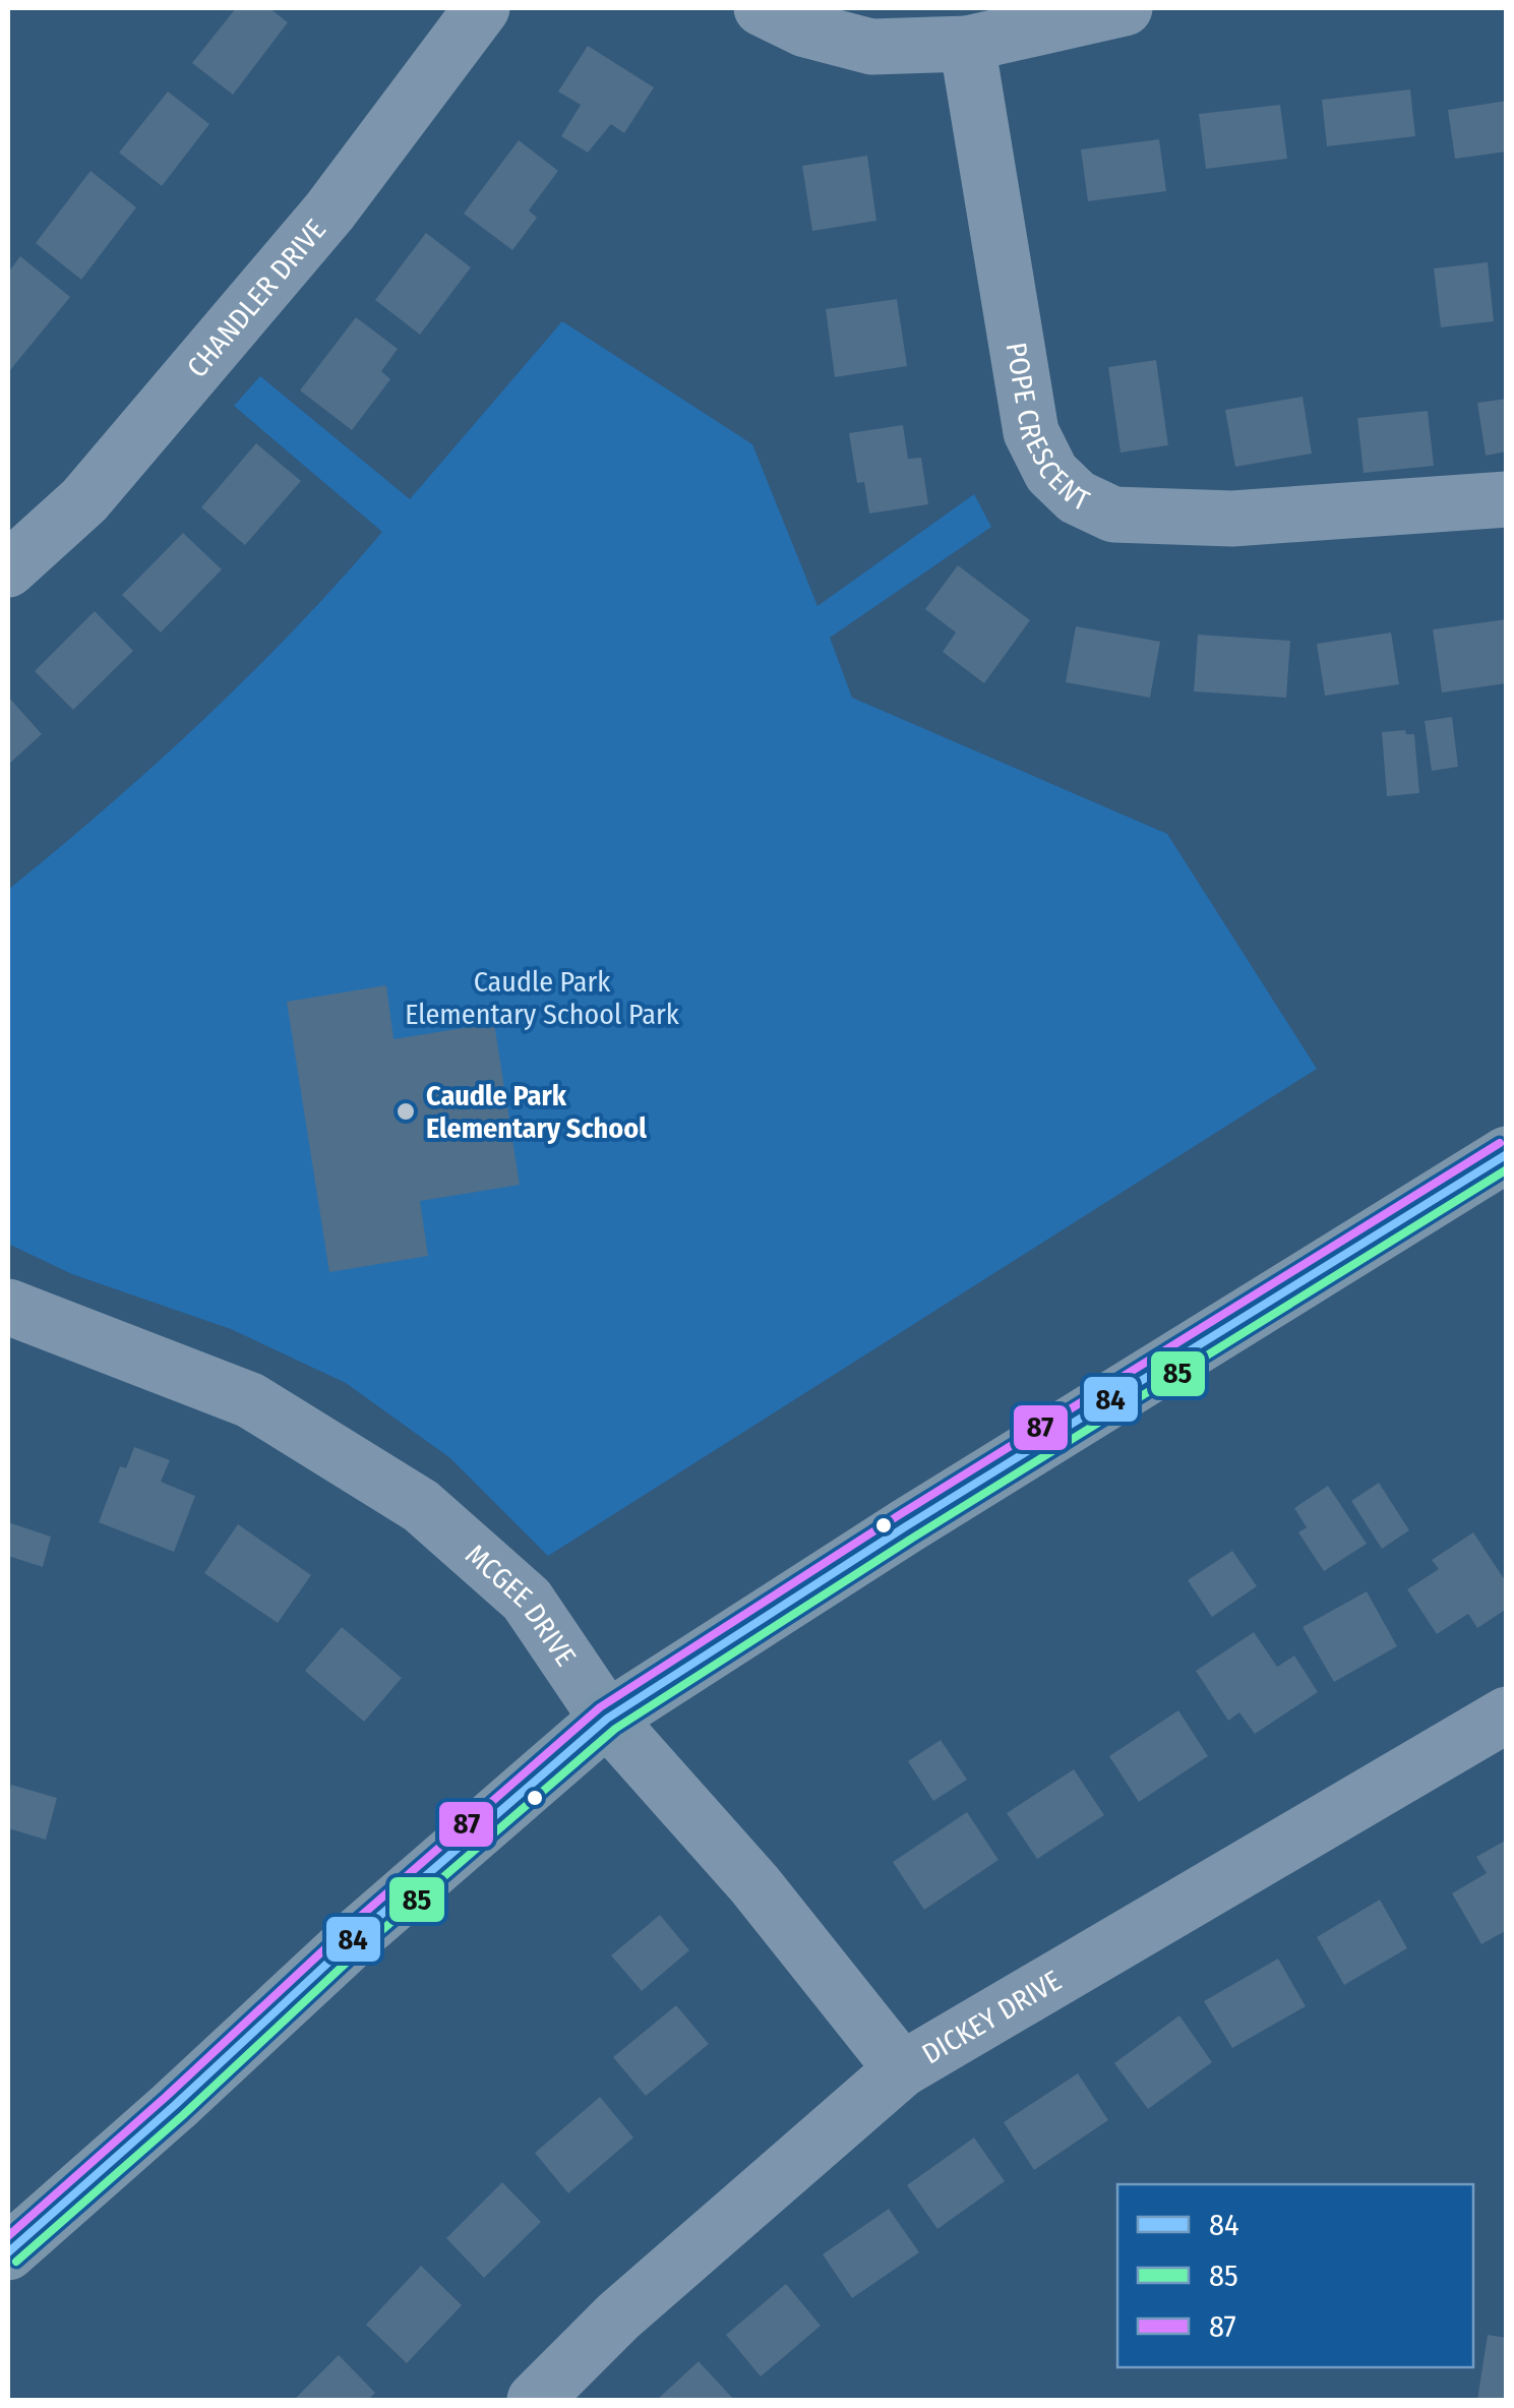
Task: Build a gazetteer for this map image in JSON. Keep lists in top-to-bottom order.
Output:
{
  "streets": {
    "street": [
      "CHANDLER DRIVE",
      "POPE CRESCENT",
      "MCGEE DRIVE",
      "DICKEY DRIVE"
    ]
  },
  "crossings": [
    ["MCGEE DRIVE", "DICKEY DRIVE"]
  ],
  "parks": ["Caudle Park Elementary School Park"],
  "places": ["Caudle Park Elementary School"],
  "lines": ["transit line 87", "transit line 84", "transit line 85"],
  "legend": ["84", "85", "87"]
}
